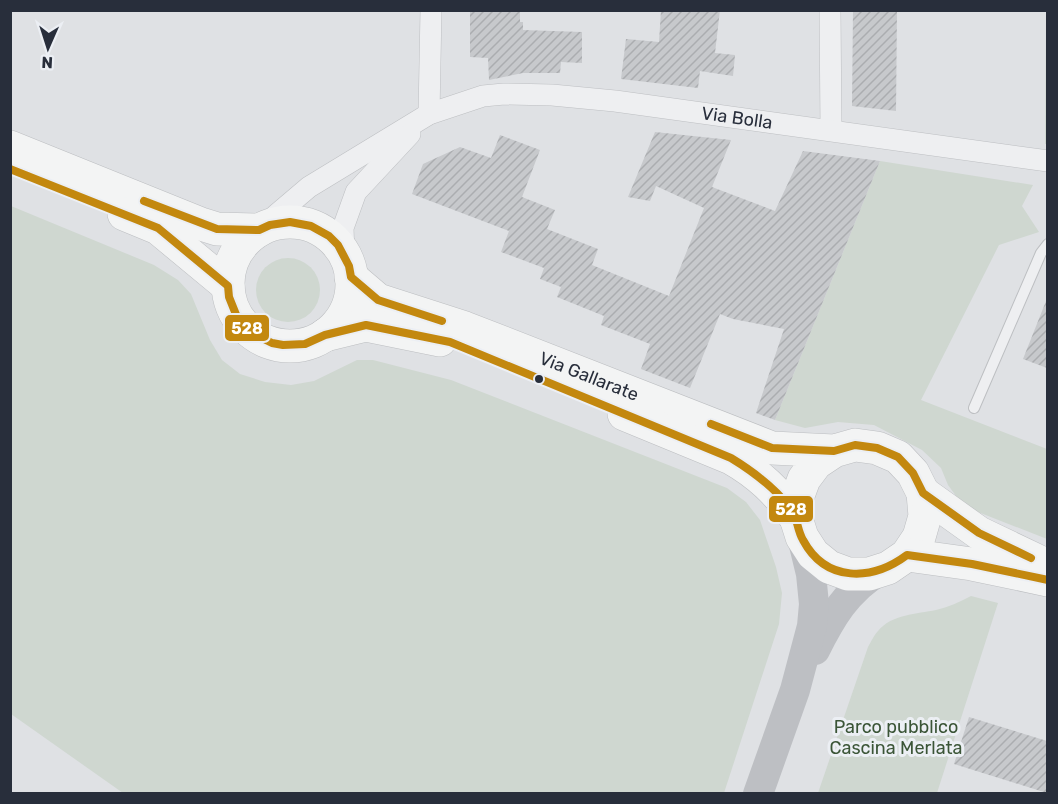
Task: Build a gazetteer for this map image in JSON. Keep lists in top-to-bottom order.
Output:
{
  "streets": {
    "main road": ["Via Gallarate"],
    "street": ["Via Bolla"]
  },
  "crossings": [
    ["Via Bolla", "Via Gallarate"]
  ],
  "parks": ["Parco pubblico Cascina Merlata"],
  "lines": ["transit line 528"],
  "north": "bottom"
}
